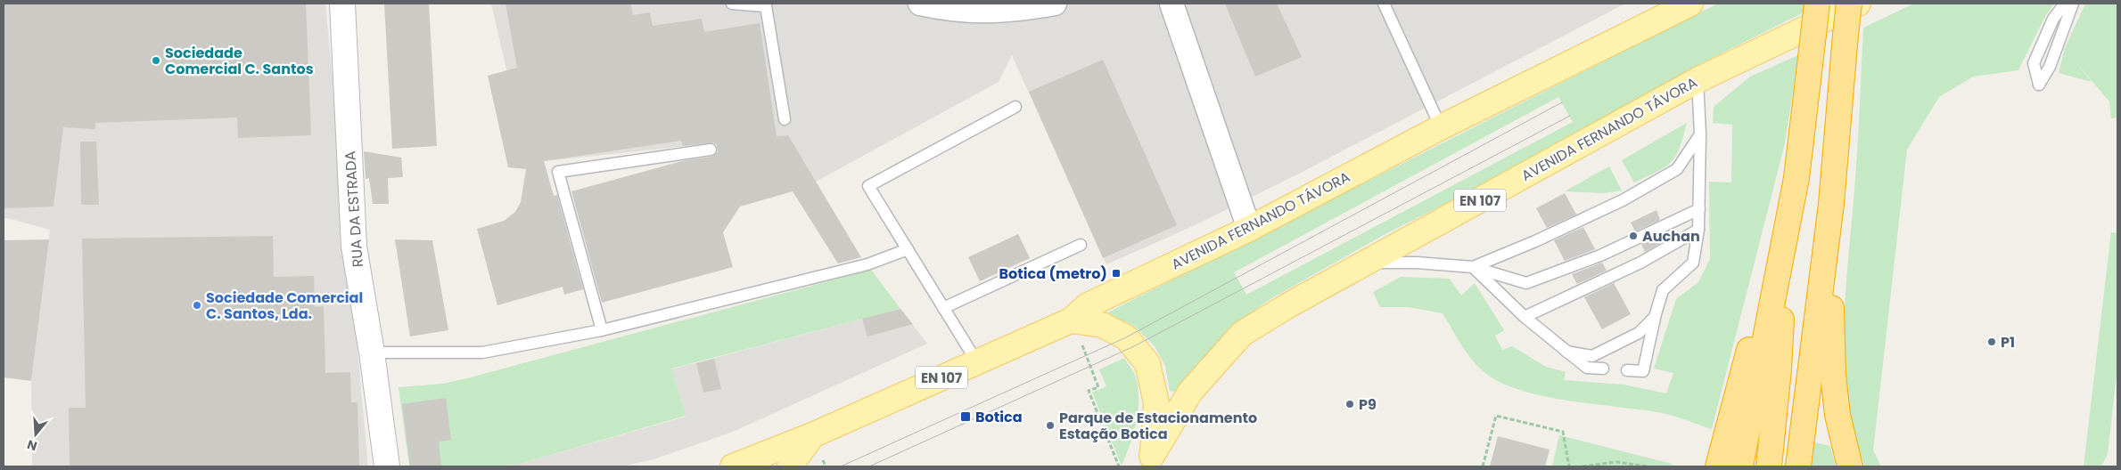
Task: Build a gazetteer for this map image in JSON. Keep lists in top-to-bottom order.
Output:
{
  "streets": {
    "main road": ["AVENIDA FERNANDO TÁVORA", "EN 107"],
    "street": ["RUA DA ESTRADA"]
  },
  "places": {
    "other": [
      "Sociedade Comercial C. Santos",
      "Auchan",
      "Sociedade Comercial C. Santos, Lda.",
      "P1",
      "P9",
      "Parque de Estacionamento Estação Botica"
    ],
    "transit": ["Botica (metro)", "Botica"]
  },
  "north": "bottom"
}
